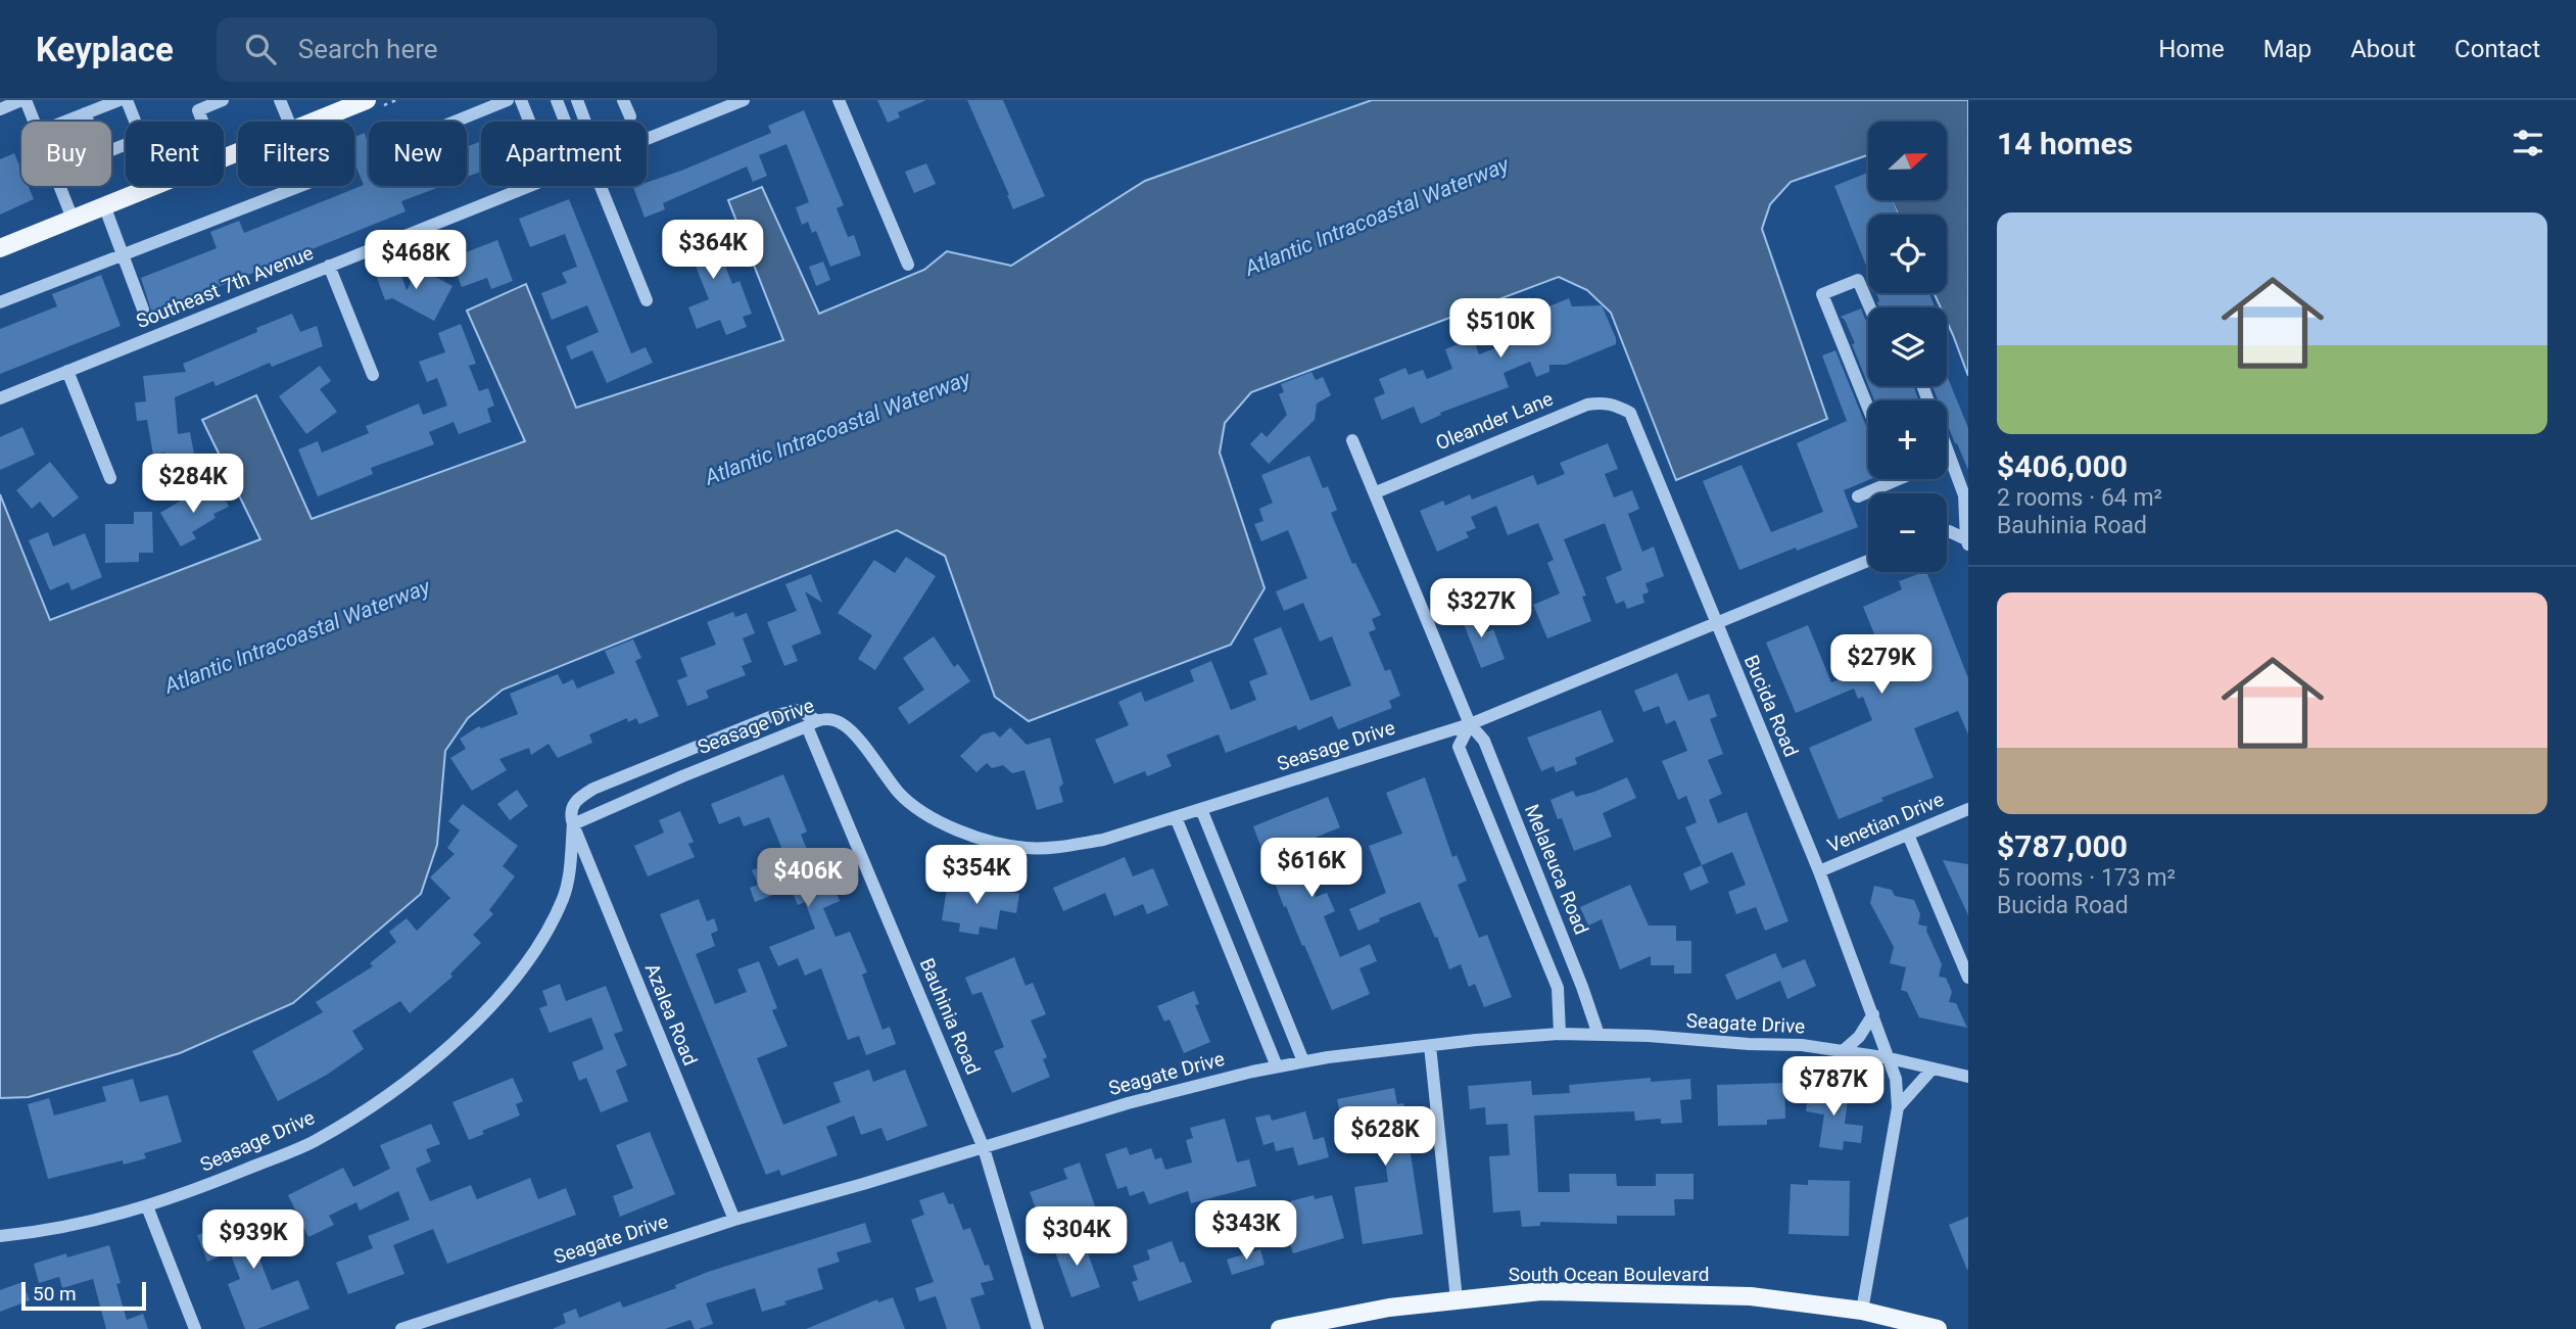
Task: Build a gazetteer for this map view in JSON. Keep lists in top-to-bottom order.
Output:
{
  "streets": {
    "main road": ["South Ocean Boulevard"],
    "street": [
      "Southeast 7th Avenue",
      "Oleander Lane",
      "Bucida Road",
      "Seasage Drive",
      "Venetian Drive",
      "Melaleuca Road",
      "Azalea Road",
      "Bauhinia Road",
      "Seagate Drive"
    ]
  },
  "crossings": [
    ["Oleander Lane", "Bucida Road"],
    ["Oleander Lane", "Melaleuca Road"],
    ["Bucida Road", "Seasage Drive"],
    ["Bucida Road", "Venetian Drive"],
    ["Bucida Road", "Seagate Drive"],
    ["Bucida Road", "South Ocean Boulevard"],
    ["Seasage Drive", "Melaleuca Road"],
    ["Seasage Drive", "Azalea Road"],
    ["Seasage Drive", "Bauhinia Road"],
    ["Melaleuca Road", "Seagate Drive"],
    ["Azalea Road", "Seagate Drive"],
    ["Bauhinia Road", "Seagate Drive"]
  ],
  "water": ["Atlantic Intracoastal Waterway"],
  "scale_bar": "50 m",
  "north": "right",
  "page": {
    "header": "Keyplace",
    "search": "Search here",
    "nav": [
      "Home",
      "Map",
      "About",
      "Contact"
    ],
    "heading": "14 homes",
    "map_buttons": ["+", "−"],
    "chip": [
      "Buy",
      "Rent",
      "Filters",
      "New",
      "Apartment"
    ],
    "list": [
      {
        "name": "$406,000",
        "note": "2 rooms · 64 m² · Bauhinia Road"
      },
      {
        "name": "$787,000",
        "note": "5 rooms · 173 m² · Bucida Road"
      }
    ],
    "price": [
      "$364K",
      "$468K",
      "$510K",
      "$284K",
      "$327K",
      "$279K",
      "$616K",
      "$354K",
      "$406K",
      "$787K",
      "$628K",
      "$343K",
      "$304K",
      "$939K"
    ],
    "scale": "50 m"
  }
}
